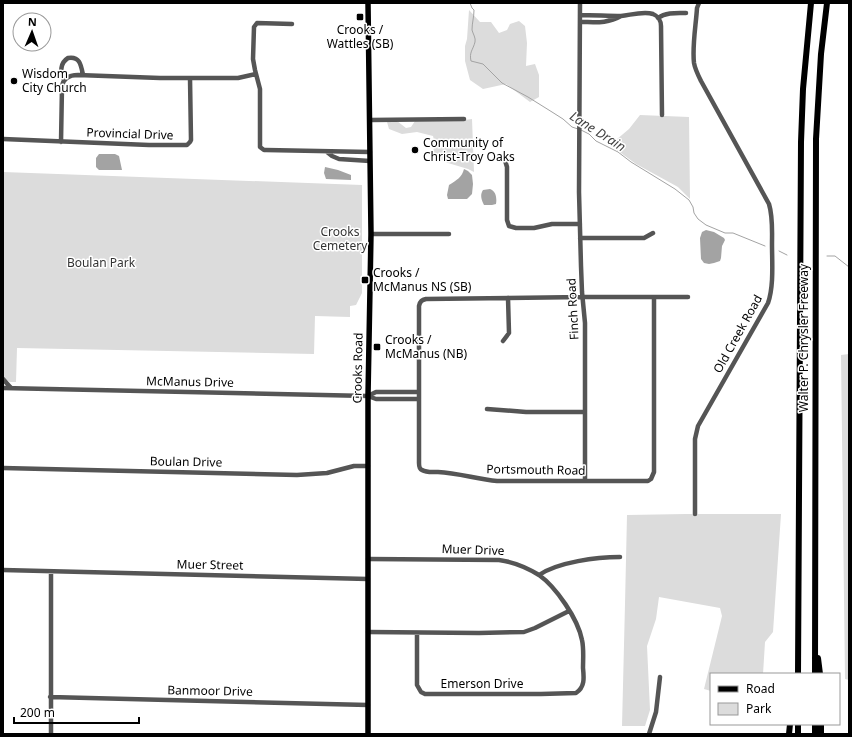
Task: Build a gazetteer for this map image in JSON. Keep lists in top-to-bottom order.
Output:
{
  "streets": {
    "highway": ["Walter P. Chrysler Freeway"],
    "main road": ["Crooks Road"],
    "street": [
      "Provincial Drive",
      "Finch Road",
      "Old Creek Road",
      "McManus Drive",
      "Boulan Drive",
      "Portsmouth Road",
      "Muer Drive",
      "Muer Street",
      "Emerson Drive",
      "Banmoor Drive"
    ]
  },
  "crossings": [
    ["Finch Road", "Portsmouth Road"],
    ["Crooks Road", "McManus Drive"],
    ["Crooks Road", "Boulan Drive"],
    ["Crooks Road", "Muer Drive"],
    ["Crooks Road", "Muer Street"],
    ["Crooks Road", "Banmoor Drive"],
    ["Muer Drive", "Emerson Drive"]
  ],
  "water": ["Lane Drain"],
  "parks": ["Crooks Cemetery", "Boulan Park"],
  "places": {
    "transit": ["Crooks / Wattles (SB)", "Crooks / McManus NS (SB)", "Crooks / McManus (NB)"],
    "other": ["Wisdom City Church", "Community of Christ-Troy Oaks"]
  },
  "legend": ["Road", "Park"],
  "scale_bar": "200 m",
  "north": "top"
}
